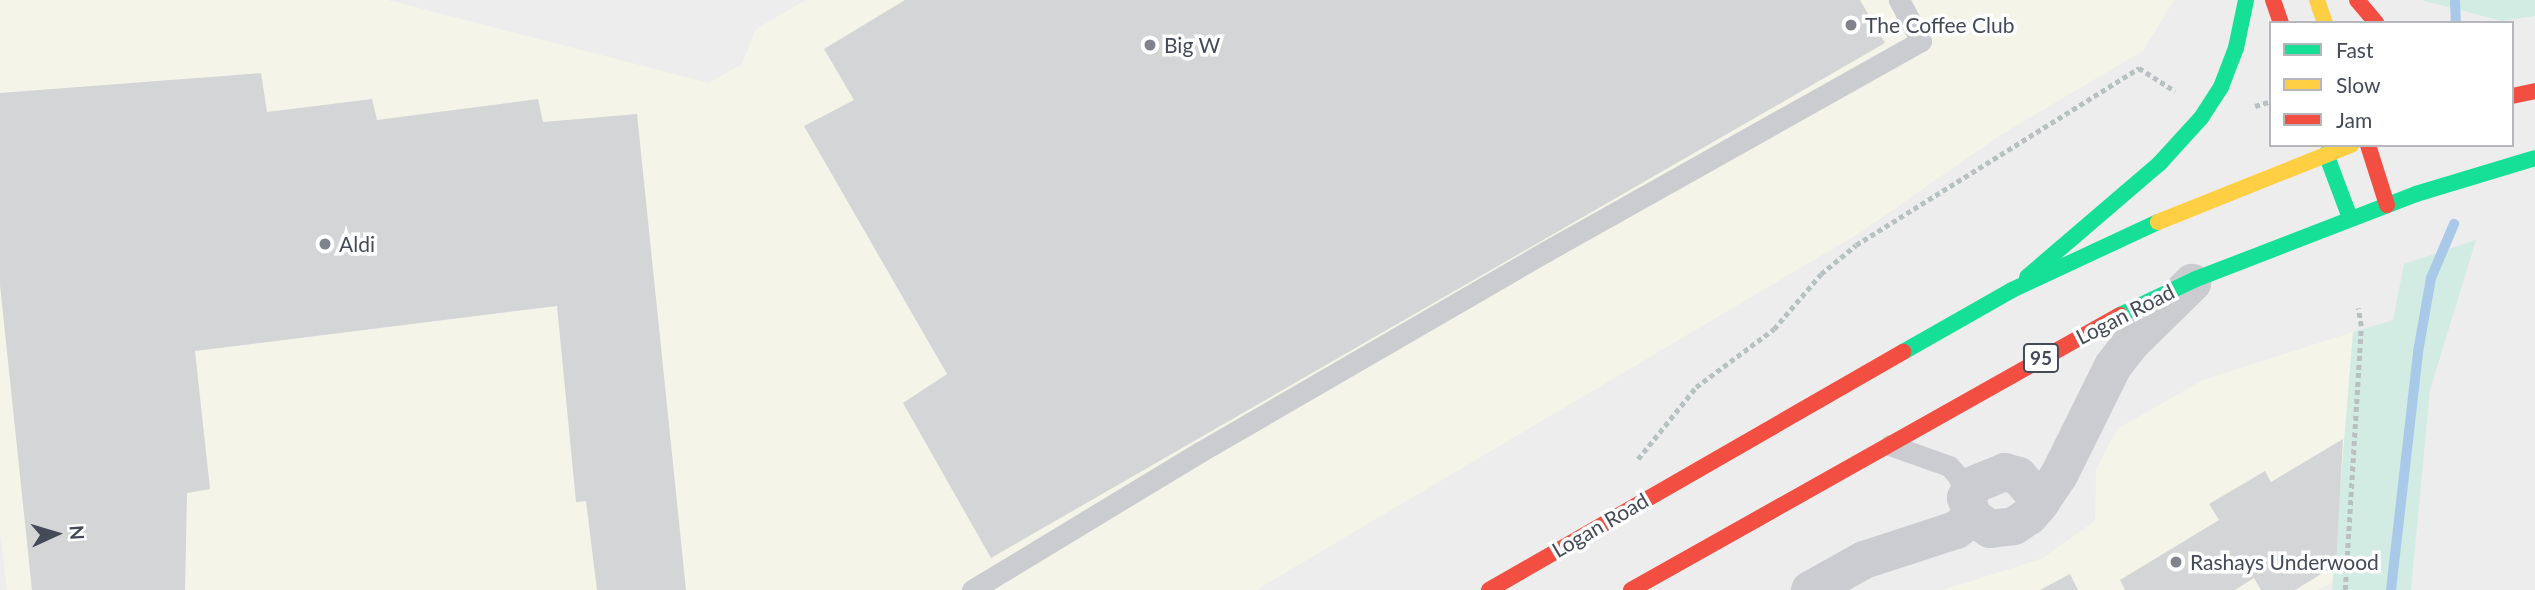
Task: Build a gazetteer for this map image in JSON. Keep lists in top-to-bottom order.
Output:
{
  "streets": {
    "main road": ["Logan Road", "95"]
  },
  "places": [
    "The Coffee Club",
    "Big W",
    "Aldi",
    "Rashays Underwood"
  ],
  "legend": ["Fast", "Slow", "Jam"],
  "north": "right"
}
